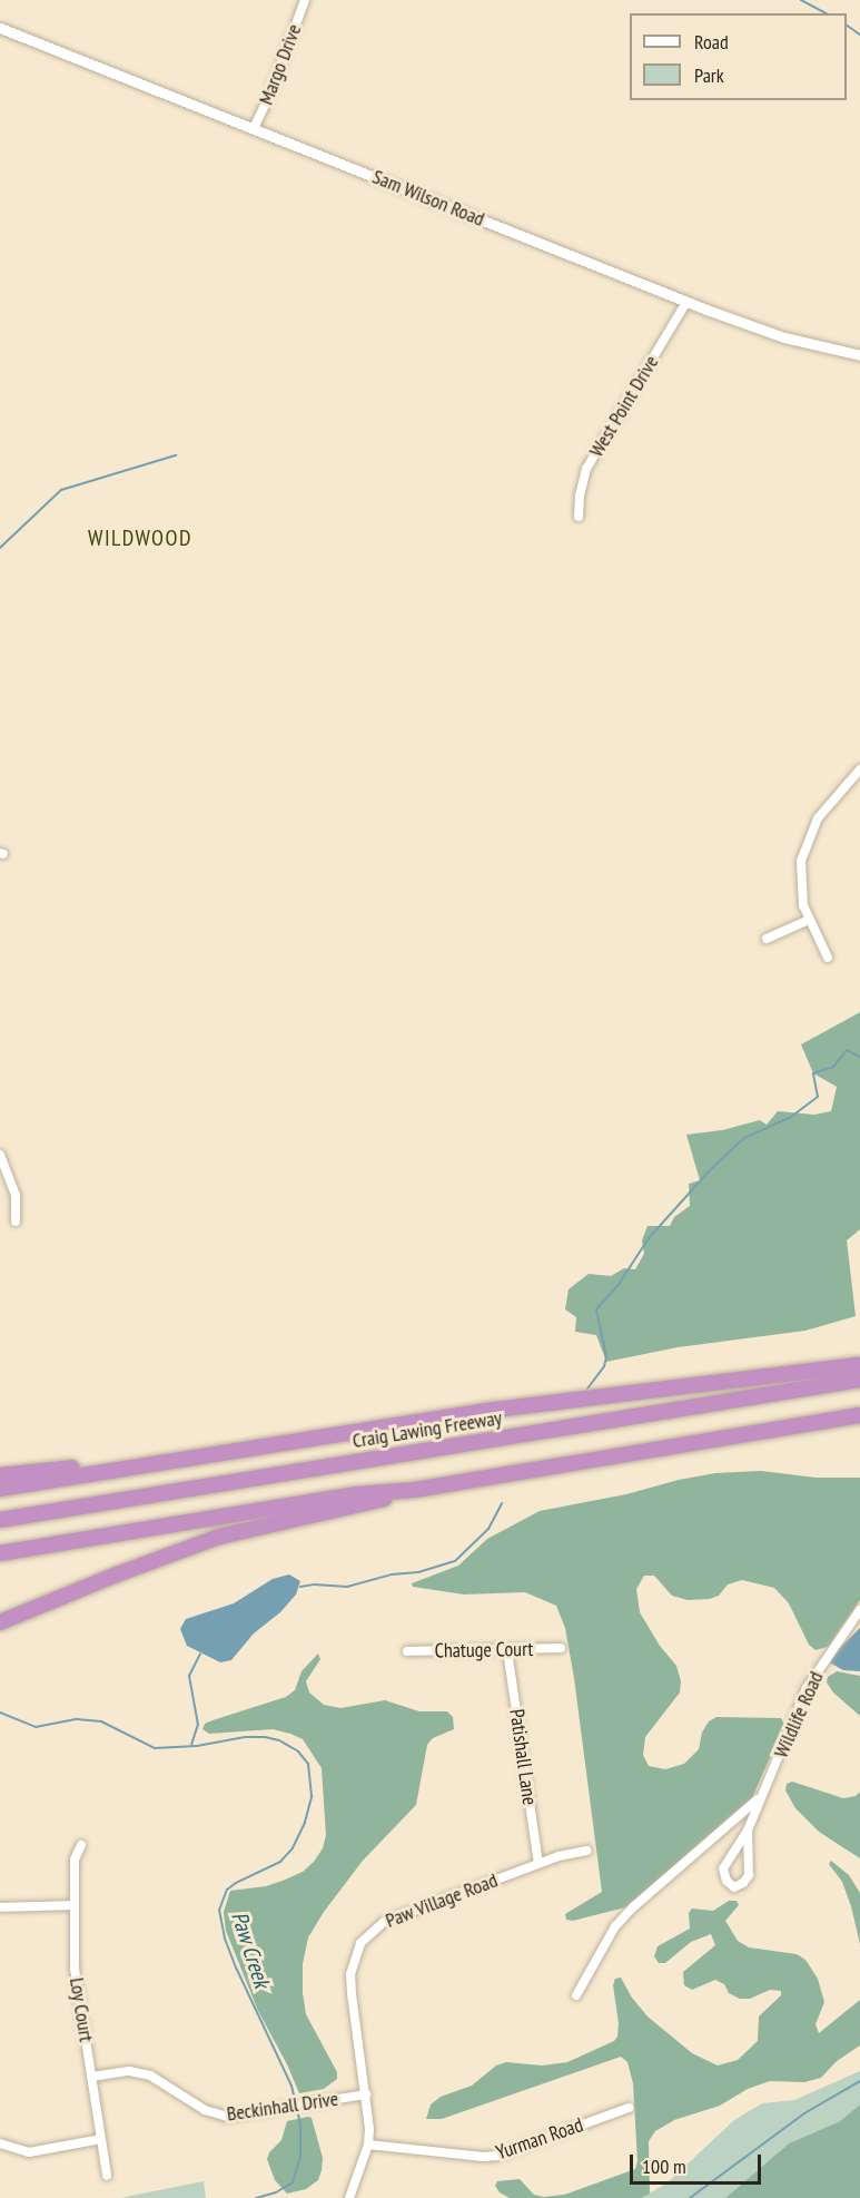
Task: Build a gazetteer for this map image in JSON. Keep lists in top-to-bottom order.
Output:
{
  "streets": {
    "highway": ["Craig Lawing Freeway"],
    "street": [
      "Margo Drive",
      "Sam Wilson Road",
      "West Point Drive",
      "Chatuge Court",
      "Wildlife Road",
      "Patishall Lane",
      "Paw Village Road",
      "Loy Court",
      "Beckinhall Drive",
      "Yurman Road"
    ]
  },
  "crossings": [
    ["Margo Drive", "Sam Wilson Road"],
    ["Sam Wilson Road", "West Point Drive"],
    ["Chatuge Court", "Patishall Lane"],
    ["Patishall Lane", "Paw Village Road"],
    ["Paw Village Road", "Beckinhall Drive"],
    ["Paw Village Road", "Yurman Road"],
    ["Loy Court", "Beckinhall Drive"]
  ],
  "districts": ["WILDWOOD"],
  "water": ["Paw Creek"],
  "legend": ["Road", "Park"],
  "scale_bar": "100 m"
}
